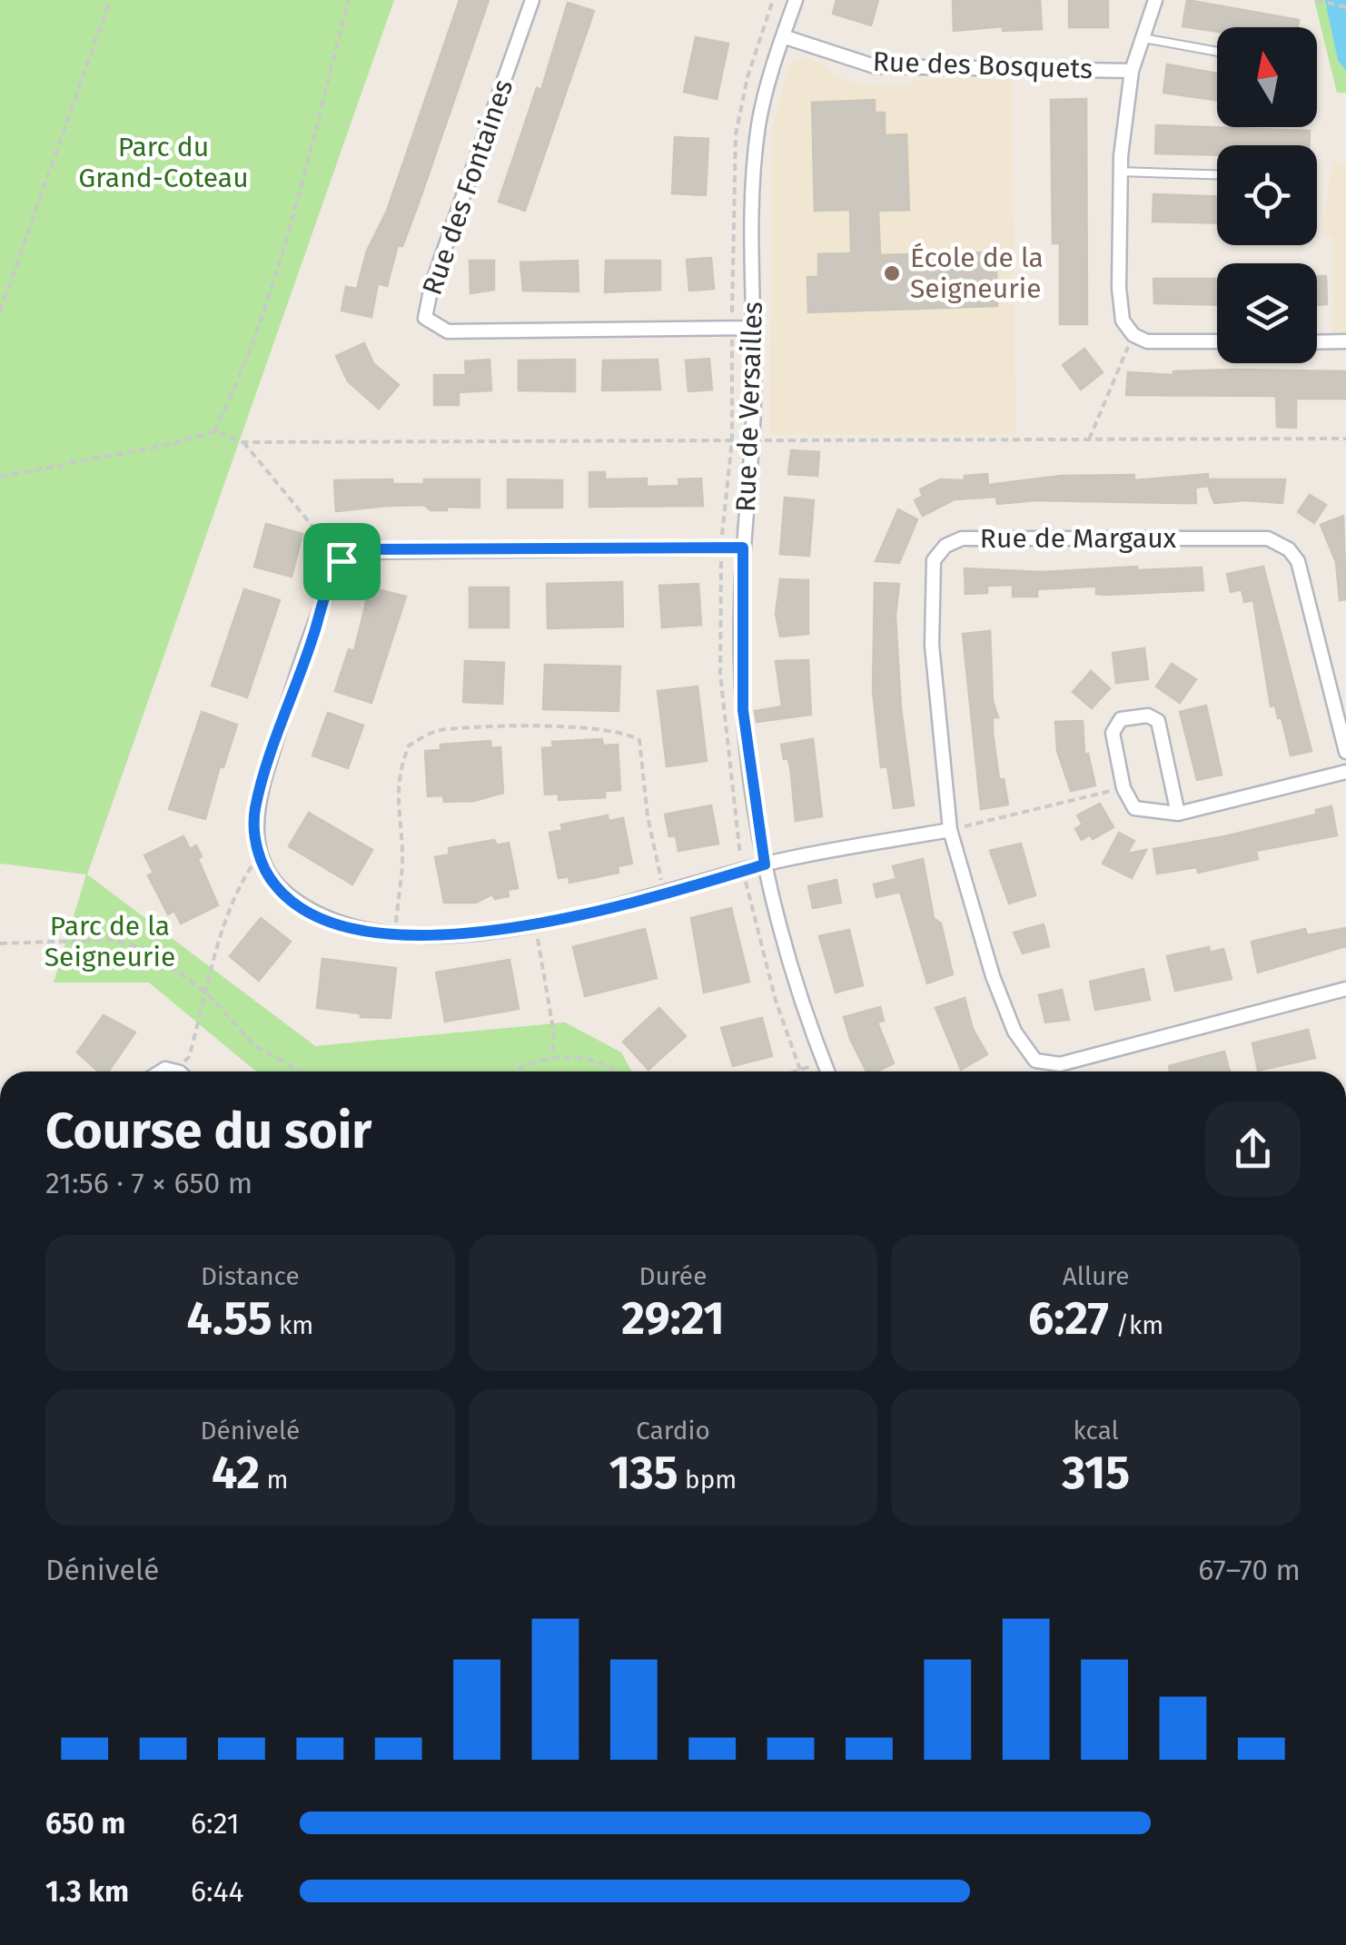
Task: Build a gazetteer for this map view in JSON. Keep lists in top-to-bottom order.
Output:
{
  "streets": {
    "street": [
      "Rue des Bosquets",
      "Rue des Fontaines",
      "Rue de Versailles",
      "Rue de Margaux"
    ]
  },
  "crossings": [
    ["Rue des Bosquets", "Rue de Versailles"],
    ["Rue des Fontaines", "Rue de Versailles"]
  ],
  "parks": ["Parc du Grand-Coteau", "Parc de la Seigneurie"],
  "places": ["École de la Seigneurie"],
  "north": "top",
  "page": {
    "heading": ["Course du soir", "21:56 · 7 × 650 m"],
    "stats": [
      ["Distance", "4.55 km"],
      ["Durée", "29:21"],
      ["Allure", "6:27 /km"],
      ["Dénivelé", "42 m"],
      ["Cardio", "135 bpm"],
      ["kcal", "315"]
    ],
    "chart": ["Dénivelé", "67–70 m"],
    "list": [
      {
        "name": "650 m",
        "note": "6:21"
      },
      {
        "name": "1.3 km",
        "note": "6:44"
      }
    ]
  }
}
